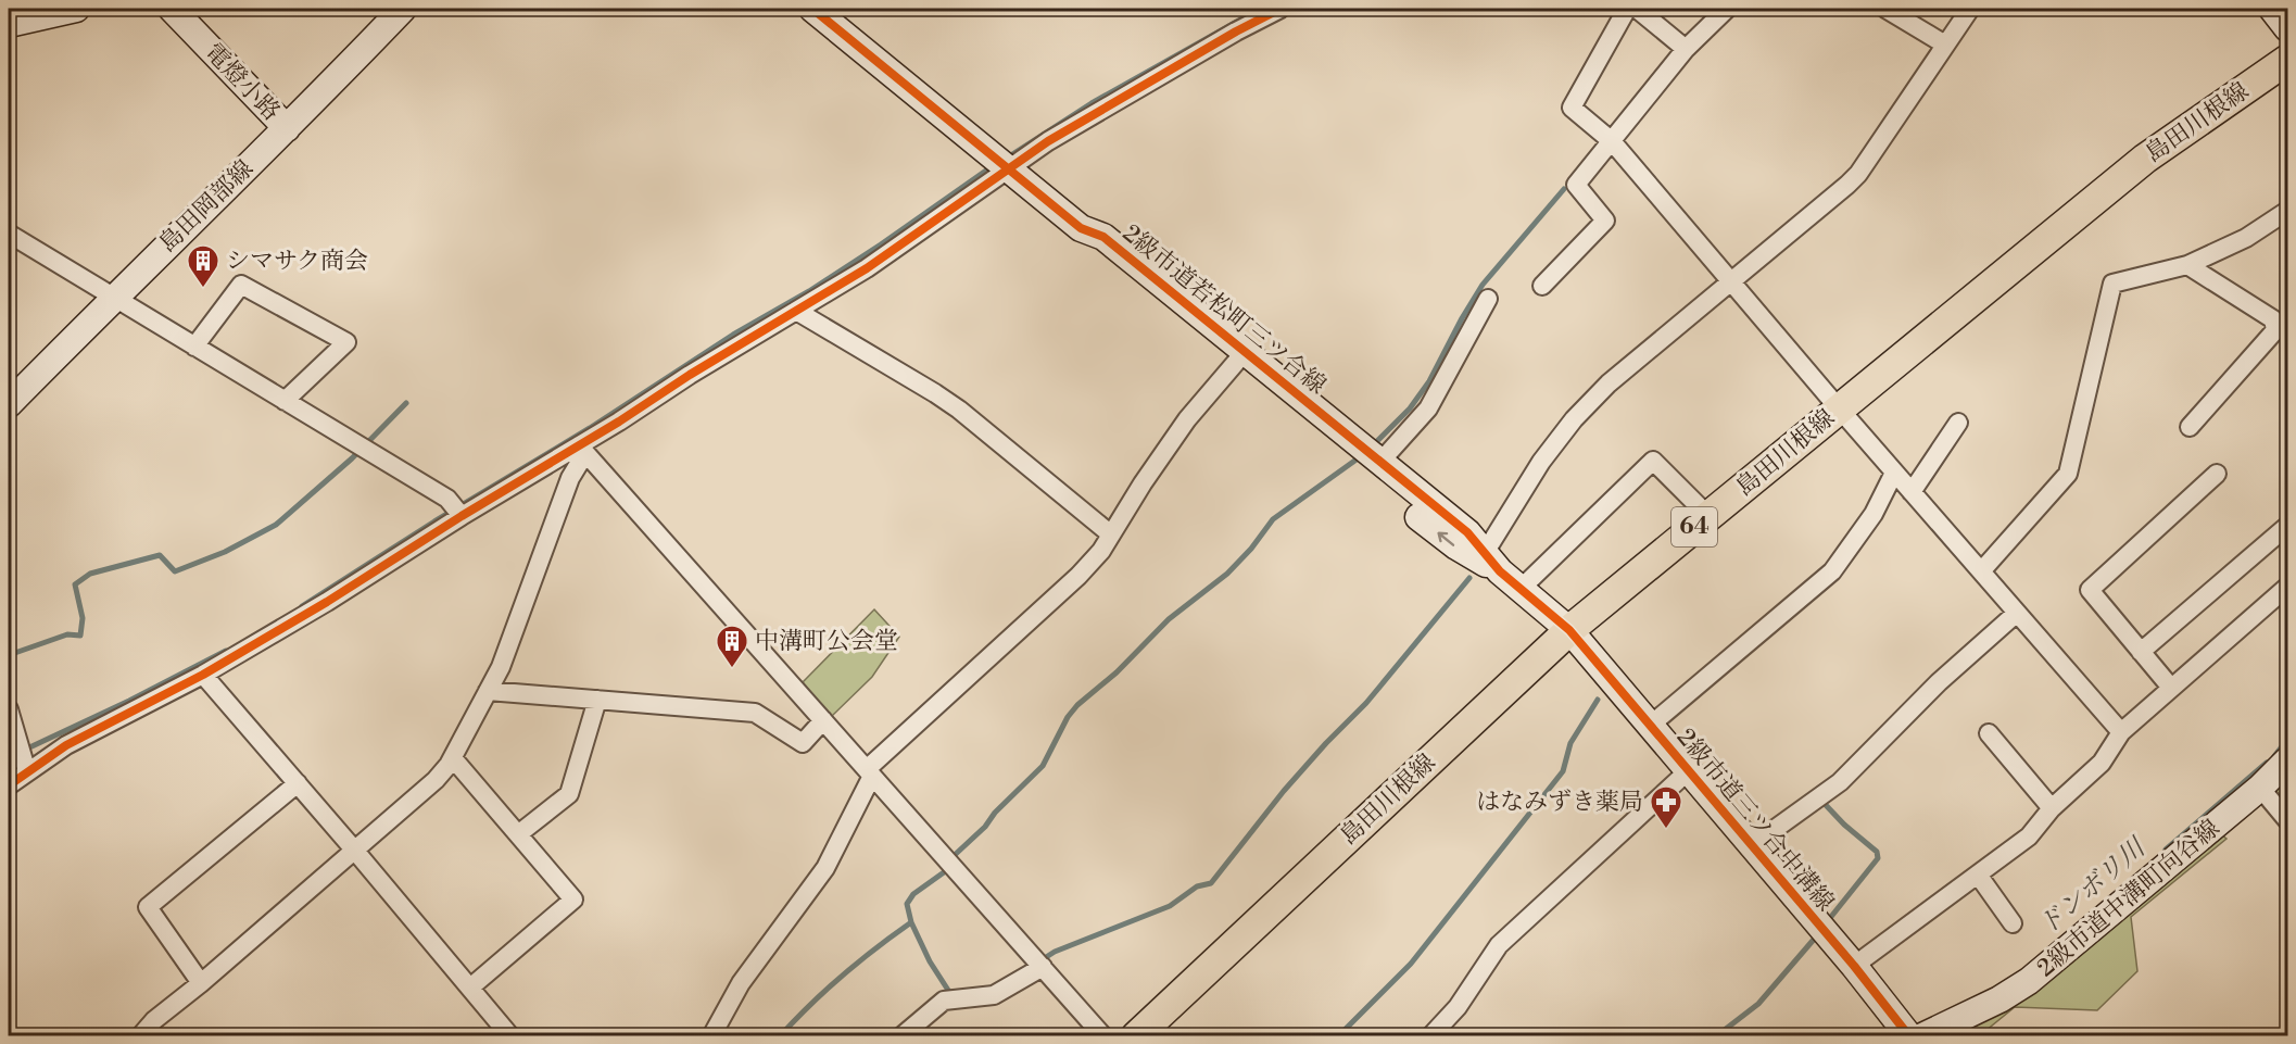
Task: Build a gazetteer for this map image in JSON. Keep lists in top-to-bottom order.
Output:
{
  "streets": {
    "main road": ["島田川根線", "64"],
    "street": [
      "電燈小路",
      "島田岡部線",
      "2級市道若松町三ツ合線",
      "2級市道三ツ合中溝線",
      "2級市道中溝町向谷線"
    ]
  },
  "crossings": [
    ["電燈小路", "島田岡部線"],
    ["島田川根線", "2級市道若松町三ツ合線"],
    ["島田川根線", "2級市道三ツ合中溝線"],
    ["2級市道若松町三ツ合線", "2級市道三ツ合中溝線"]
  ],
  "water": ["ドンボリ川"],
  "places": {
    "building": ["シマサク商会", "中溝町公会堂"],
    "pharmacy": ["はなみずき薬局"]
  }
}
